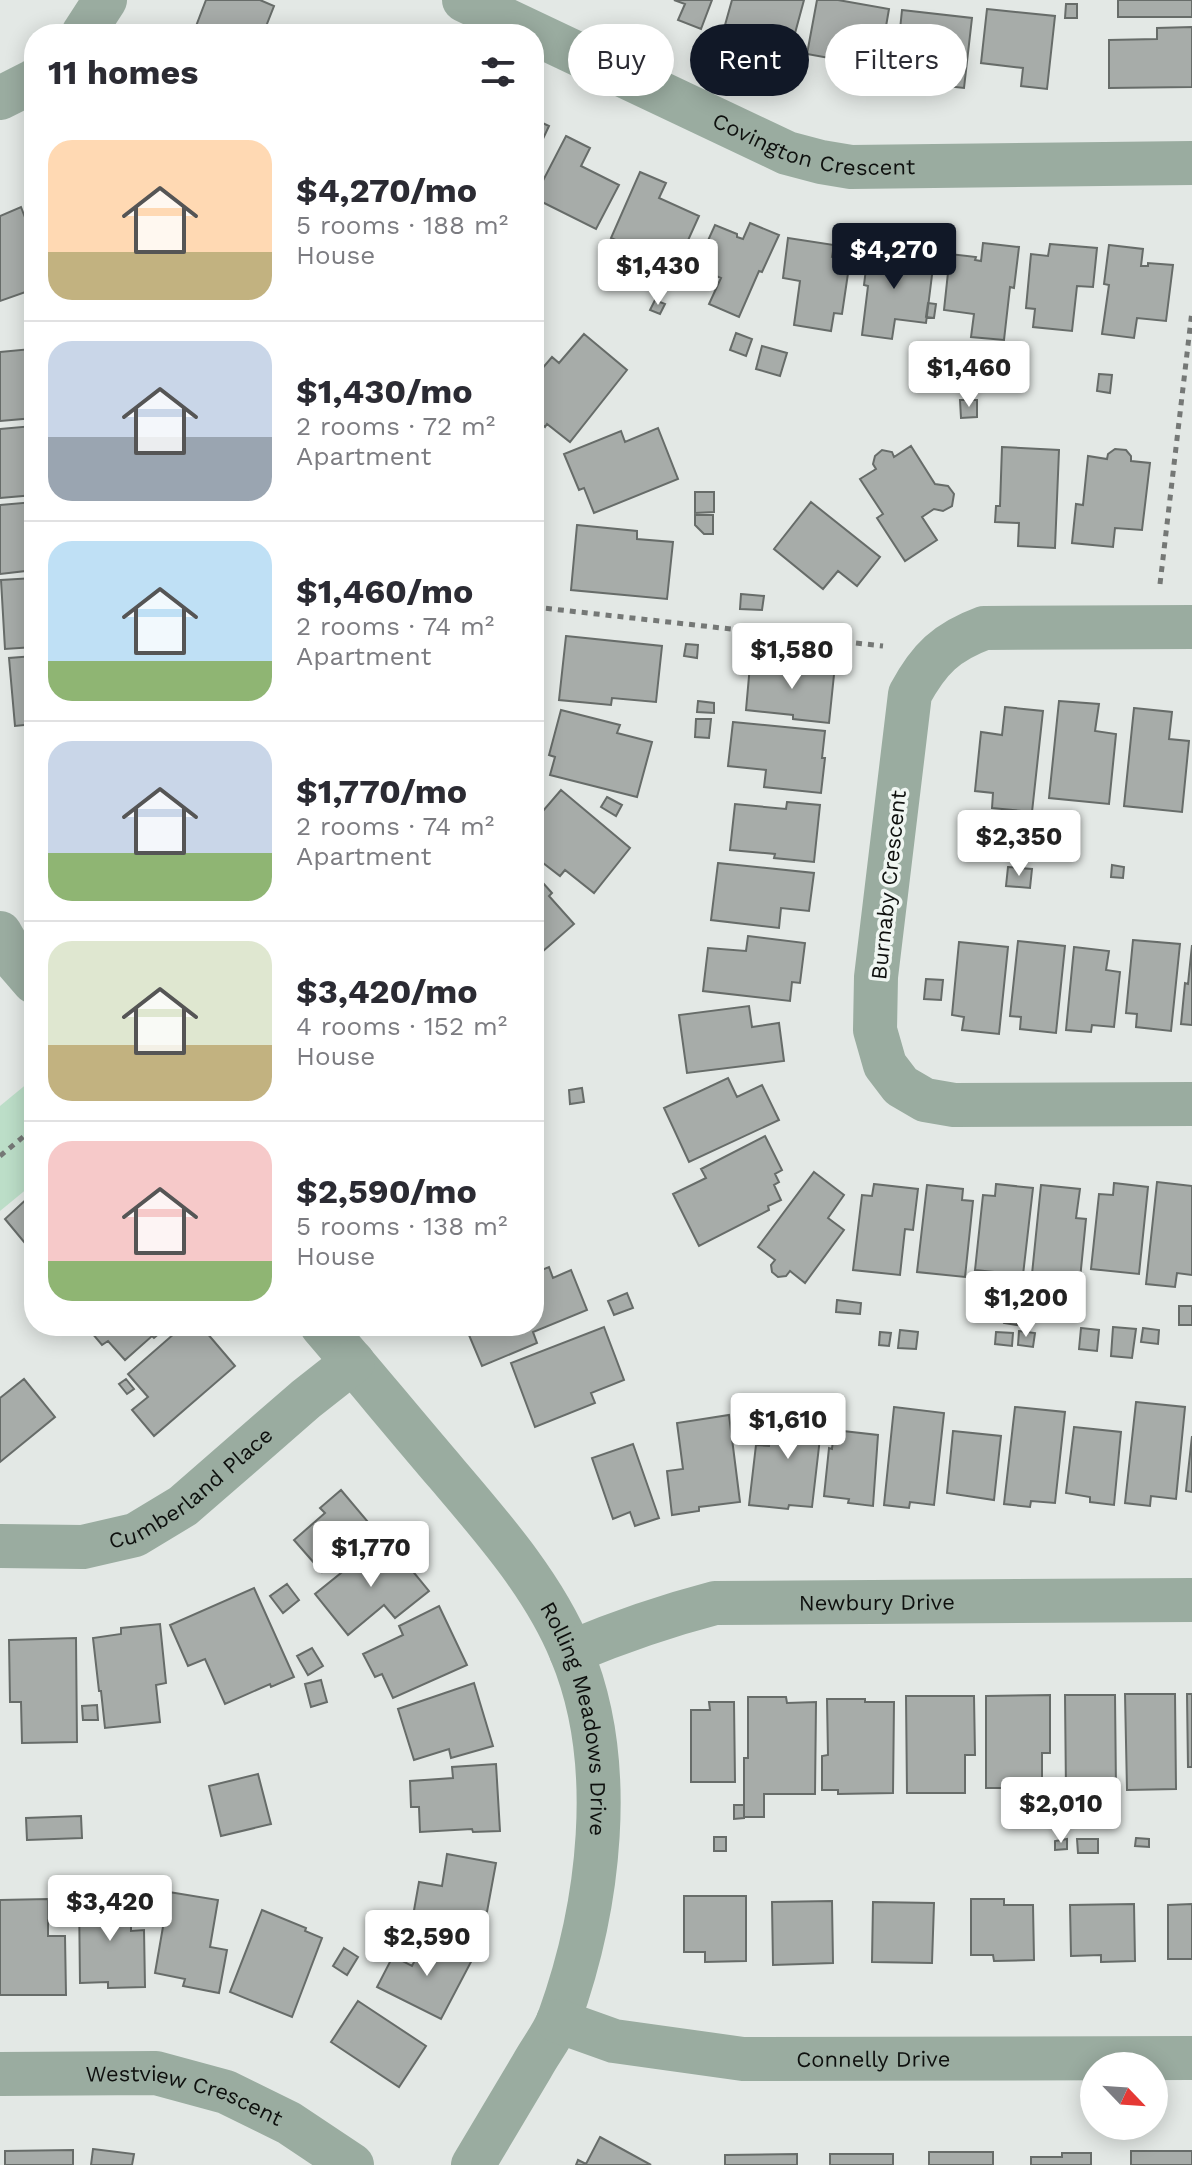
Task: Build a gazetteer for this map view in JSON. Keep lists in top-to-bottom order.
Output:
{
  "streets": {
    "street": [
      "Covington Crescent",
      "Burnaby Crescent",
      "Cumberland Place",
      "Newbury Drive",
      "Rolling Meadows Drive",
      "Connelly Drive",
      "Westview Crescent"
    ]
  },
  "crossings": [
    ["Cumberland Place", "Rolling Meadows Drive"],
    ["Newbury Drive", "Rolling Meadows Drive"],
    ["Rolling Meadows Drive", "Connelly Drive"]
  ],
  "north": "bottom right",
  "page": {
    "chip": ["Buy", "Rent", "Filters"],
    "heading": "11 homes",
    "list": [
      {
        "name": "$4,270/mo",
        "note": "5 rooms · 188 m² · House"
      },
      {
        "name": "$1,430/mo",
        "note": "2 rooms · 72 m² · Apartment"
      },
      {
        "name": "$1,460/mo",
        "note": "2 rooms · 74 m² · Apartment"
      },
      {
        "name": "$1,770/mo",
        "note": "2 rooms · 74 m² · Apartment"
      },
      {
        "name": "$3,420/mo",
        "note": "4 rooms · 152 m² · House"
      },
      {
        "name": "$2,590/mo",
        "note": "5 rooms · 138 m² · House"
      }
    ],
    "price": [
      "$4,270",
      "$1,430",
      "$1,460",
      "$1,580",
      "$2,350",
      "$1,200",
      "$1,610",
      "$1,770",
      "$2,010",
      "$3,420",
      "$2,590"
    ]
  }
}
